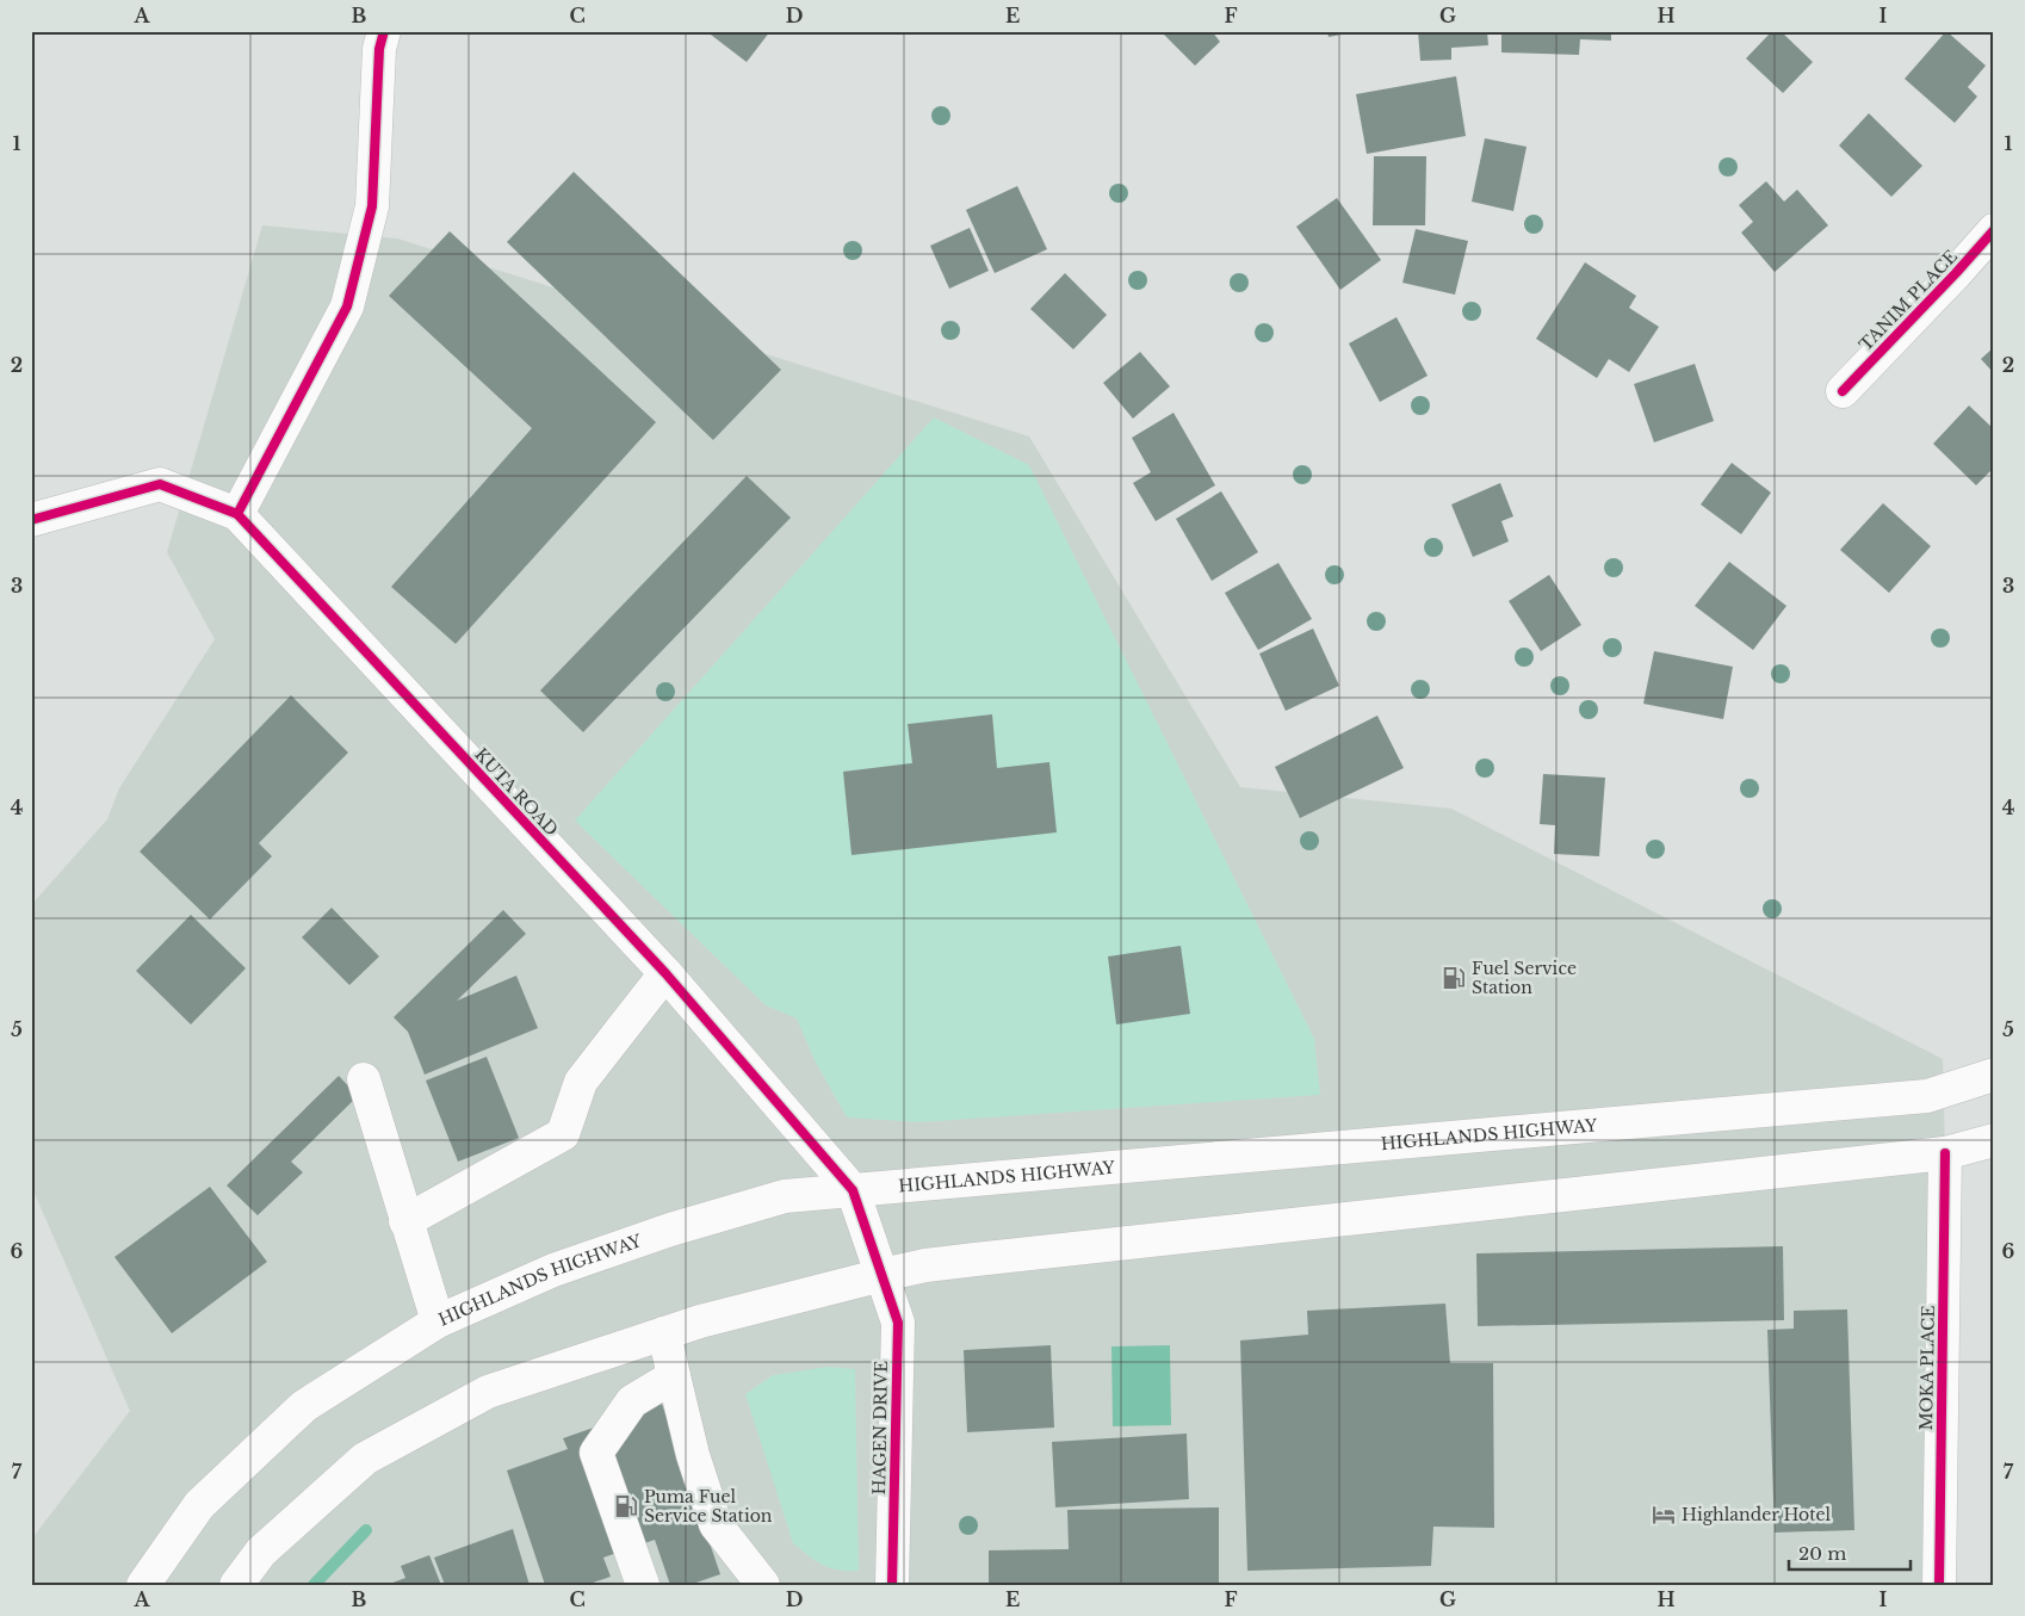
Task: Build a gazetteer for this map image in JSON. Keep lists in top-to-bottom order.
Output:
{
  "streets": {
    "main road": [
      "TANIM PLACE",
      "KUTA ROAD",
      "HIGHLANDS HIGHWAY",
      "MOKA PLACE",
      "HAGEN DRIVE"
    ]
  },
  "crossings": [
    ["KUTA ROAD", "HIGHLANDS HIGHWAY"],
    ["KUTA ROAD", "HAGEN DRIVE"]
  ],
  "places": {
    "fuel station": ["Fuel Service Station", "Puma Fuel Service Station"],
    "hotel": ["Highlander Hotel"]
  },
  "scale_bar": "20 m",
  "grid": {
    "columns": [
      "A",
      "B",
      "C",
      "D",
      "E",
      "F",
      "G",
      "H",
      "I"
    ],
    "rows": [
      "1",
      "2",
      "3",
      "4",
      "5",
      "6",
      "7"
    ]
  }
}
